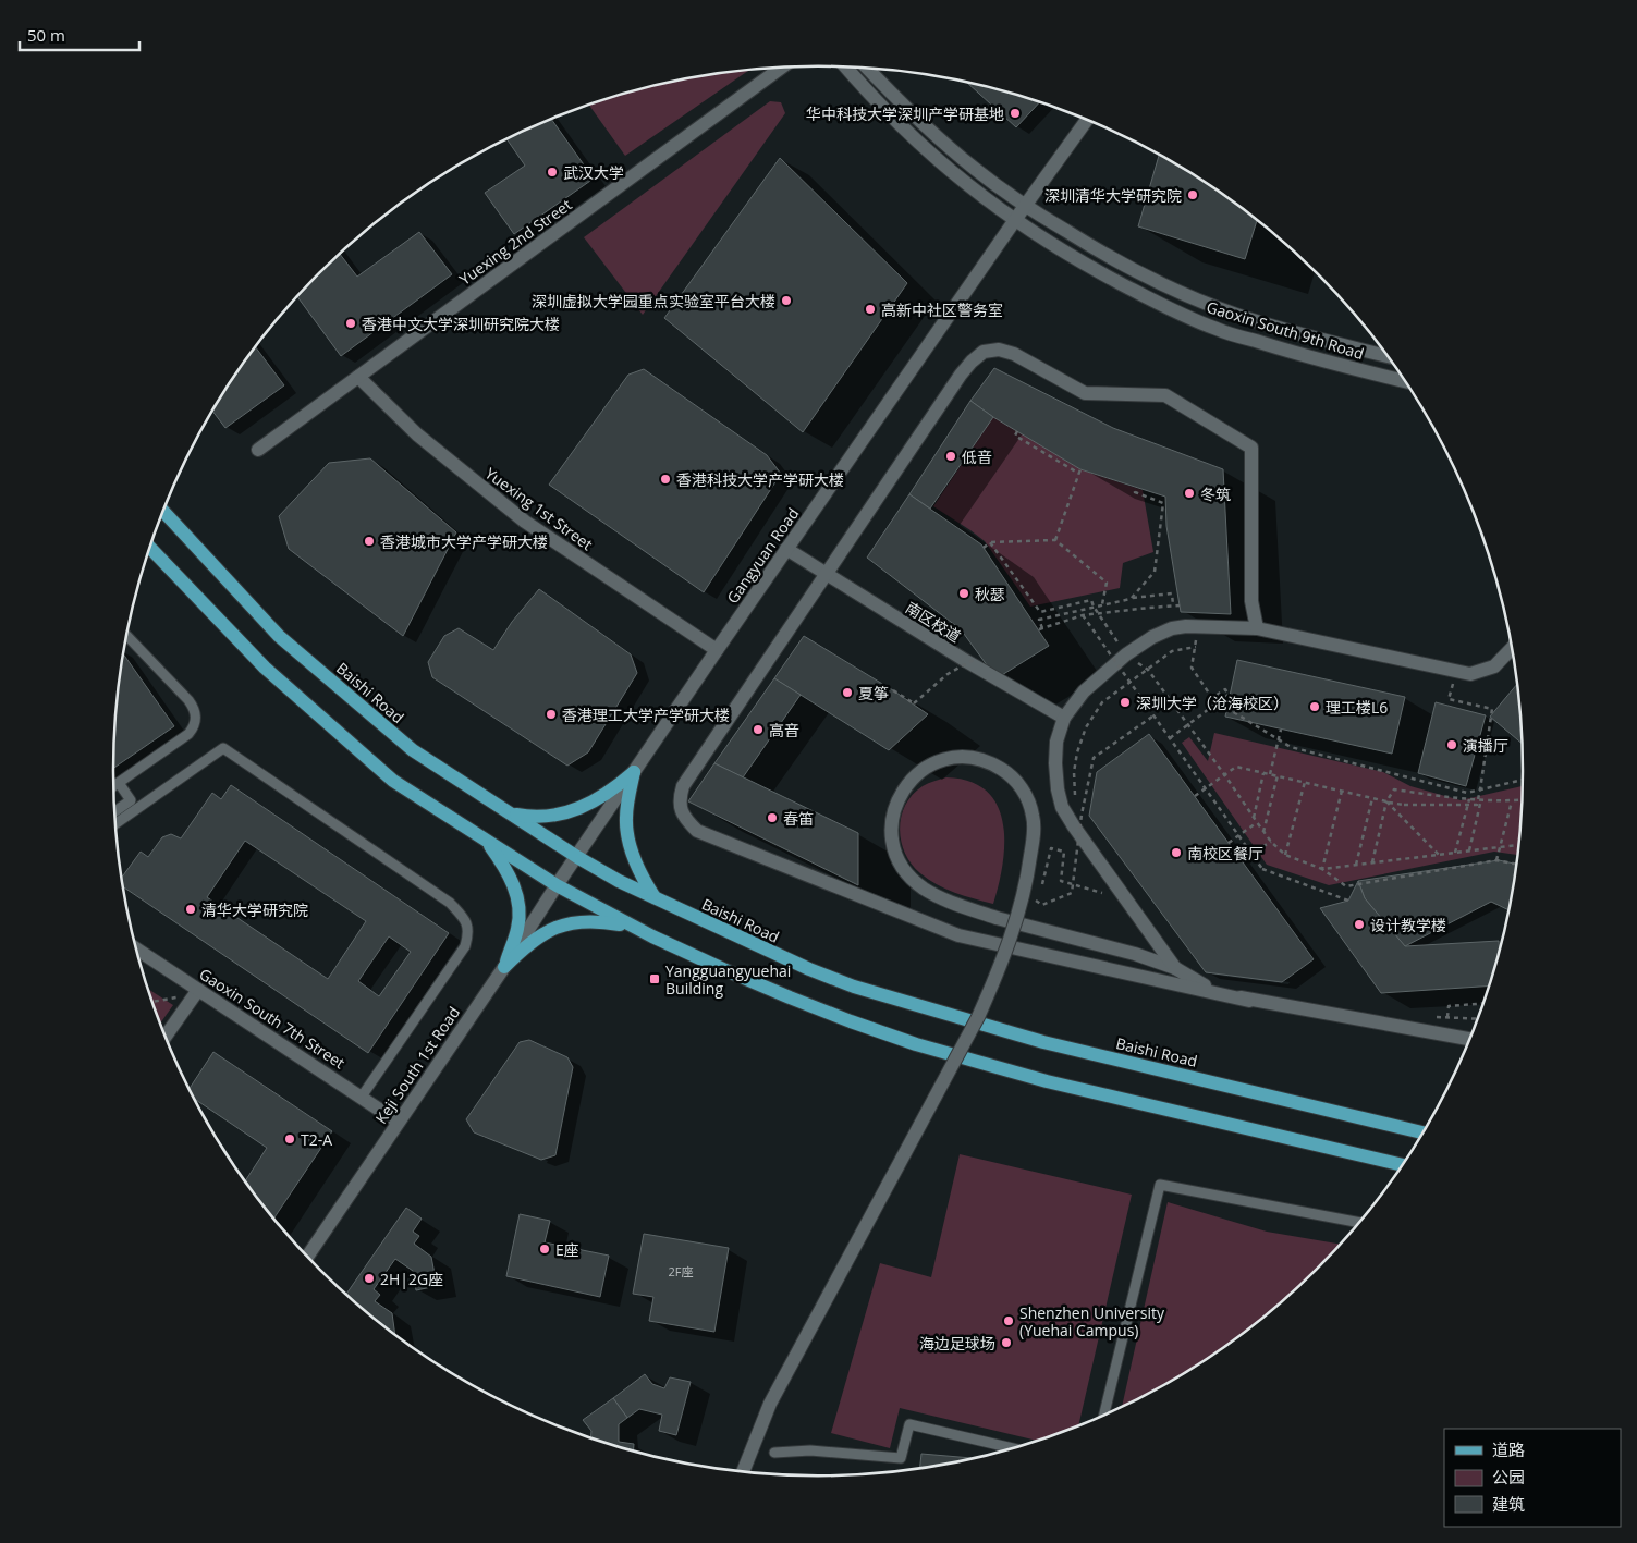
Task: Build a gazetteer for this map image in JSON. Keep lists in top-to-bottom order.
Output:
{
  "streets": {
    "main road": ["Baishi Road"],
    "street": [
      "Yuexing 2nd Street",
      "Gaoxin South 9th Road",
      "Yuexing 1st Street",
      "Gangyuan Road",
      "南区校道",
      "Gaoxin South 7th Street",
      "Keji South 1st Road"
    ]
  },
  "crossings": [
    ["Yuexing 2nd Street", "Yuexing 1st Street"],
    ["Gaoxin South 9th Road", "Gangyuan Road"],
    ["Yuexing 1st Street", "Gangyuan Road"],
    ["Gangyuan Road", "南区校道"],
    ["Gangyuan Road", "Baishi Road"],
    ["Gangyuan Road", "Keji South 1st Road"],
    ["Gaoxin South 7th Street", "Keji South 1st Road"]
  ],
  "places": {
    "other": [
      "华中科技大学深圳产学研基地",
      "武汉大学",
      "深圳清华大学研究院",
      "深圳虚拟大学园重点实验室平台大楼",
      "高新中社区警务室",
      "香港中文大学深圳研究院大楼",
      "低音",
      "香港科技大学产学研大楼",
      "冬筑",
      "香港城市大学产学研大楼",
      "秋瑟",
      "夏筝",
      "深圳大学（沧海校区）",
      "理工楼L6",
      "香港理工大学产学研大楼",
      "高音",
      "演播厅",
      "春笛",
      "南校区餐厅",
      "清华大学研究院",
      "设计教学楼",
      "T2-A",
      "E座",
      "2H|2G座",
      "Shenzhen University (Yuehai Campus)",
      "海边足球场"
    ],
    "transit": ["Yangguangyuehai Building"]
  },
  "house_numbers": ["2F座"],
  "legend": ["道路", "公园", "建筑"],
  "scale_bar": "50 m"
}
